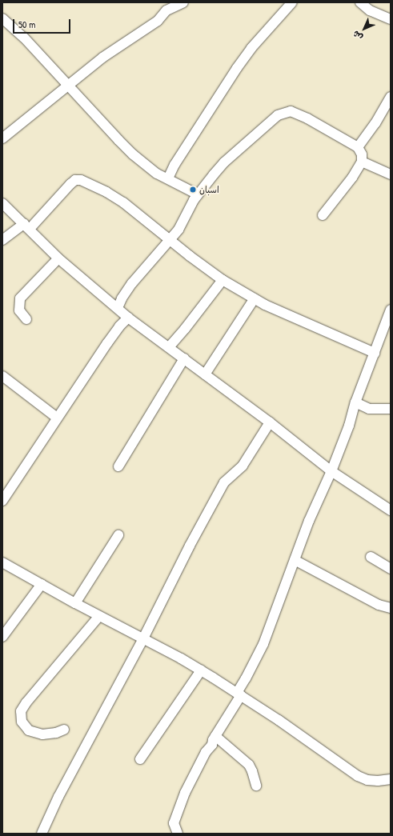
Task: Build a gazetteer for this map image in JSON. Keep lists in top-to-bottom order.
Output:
{
  "places": ["اسبان"],
  "scale_bar": "50 m",
  "north": "bottom left"
}
